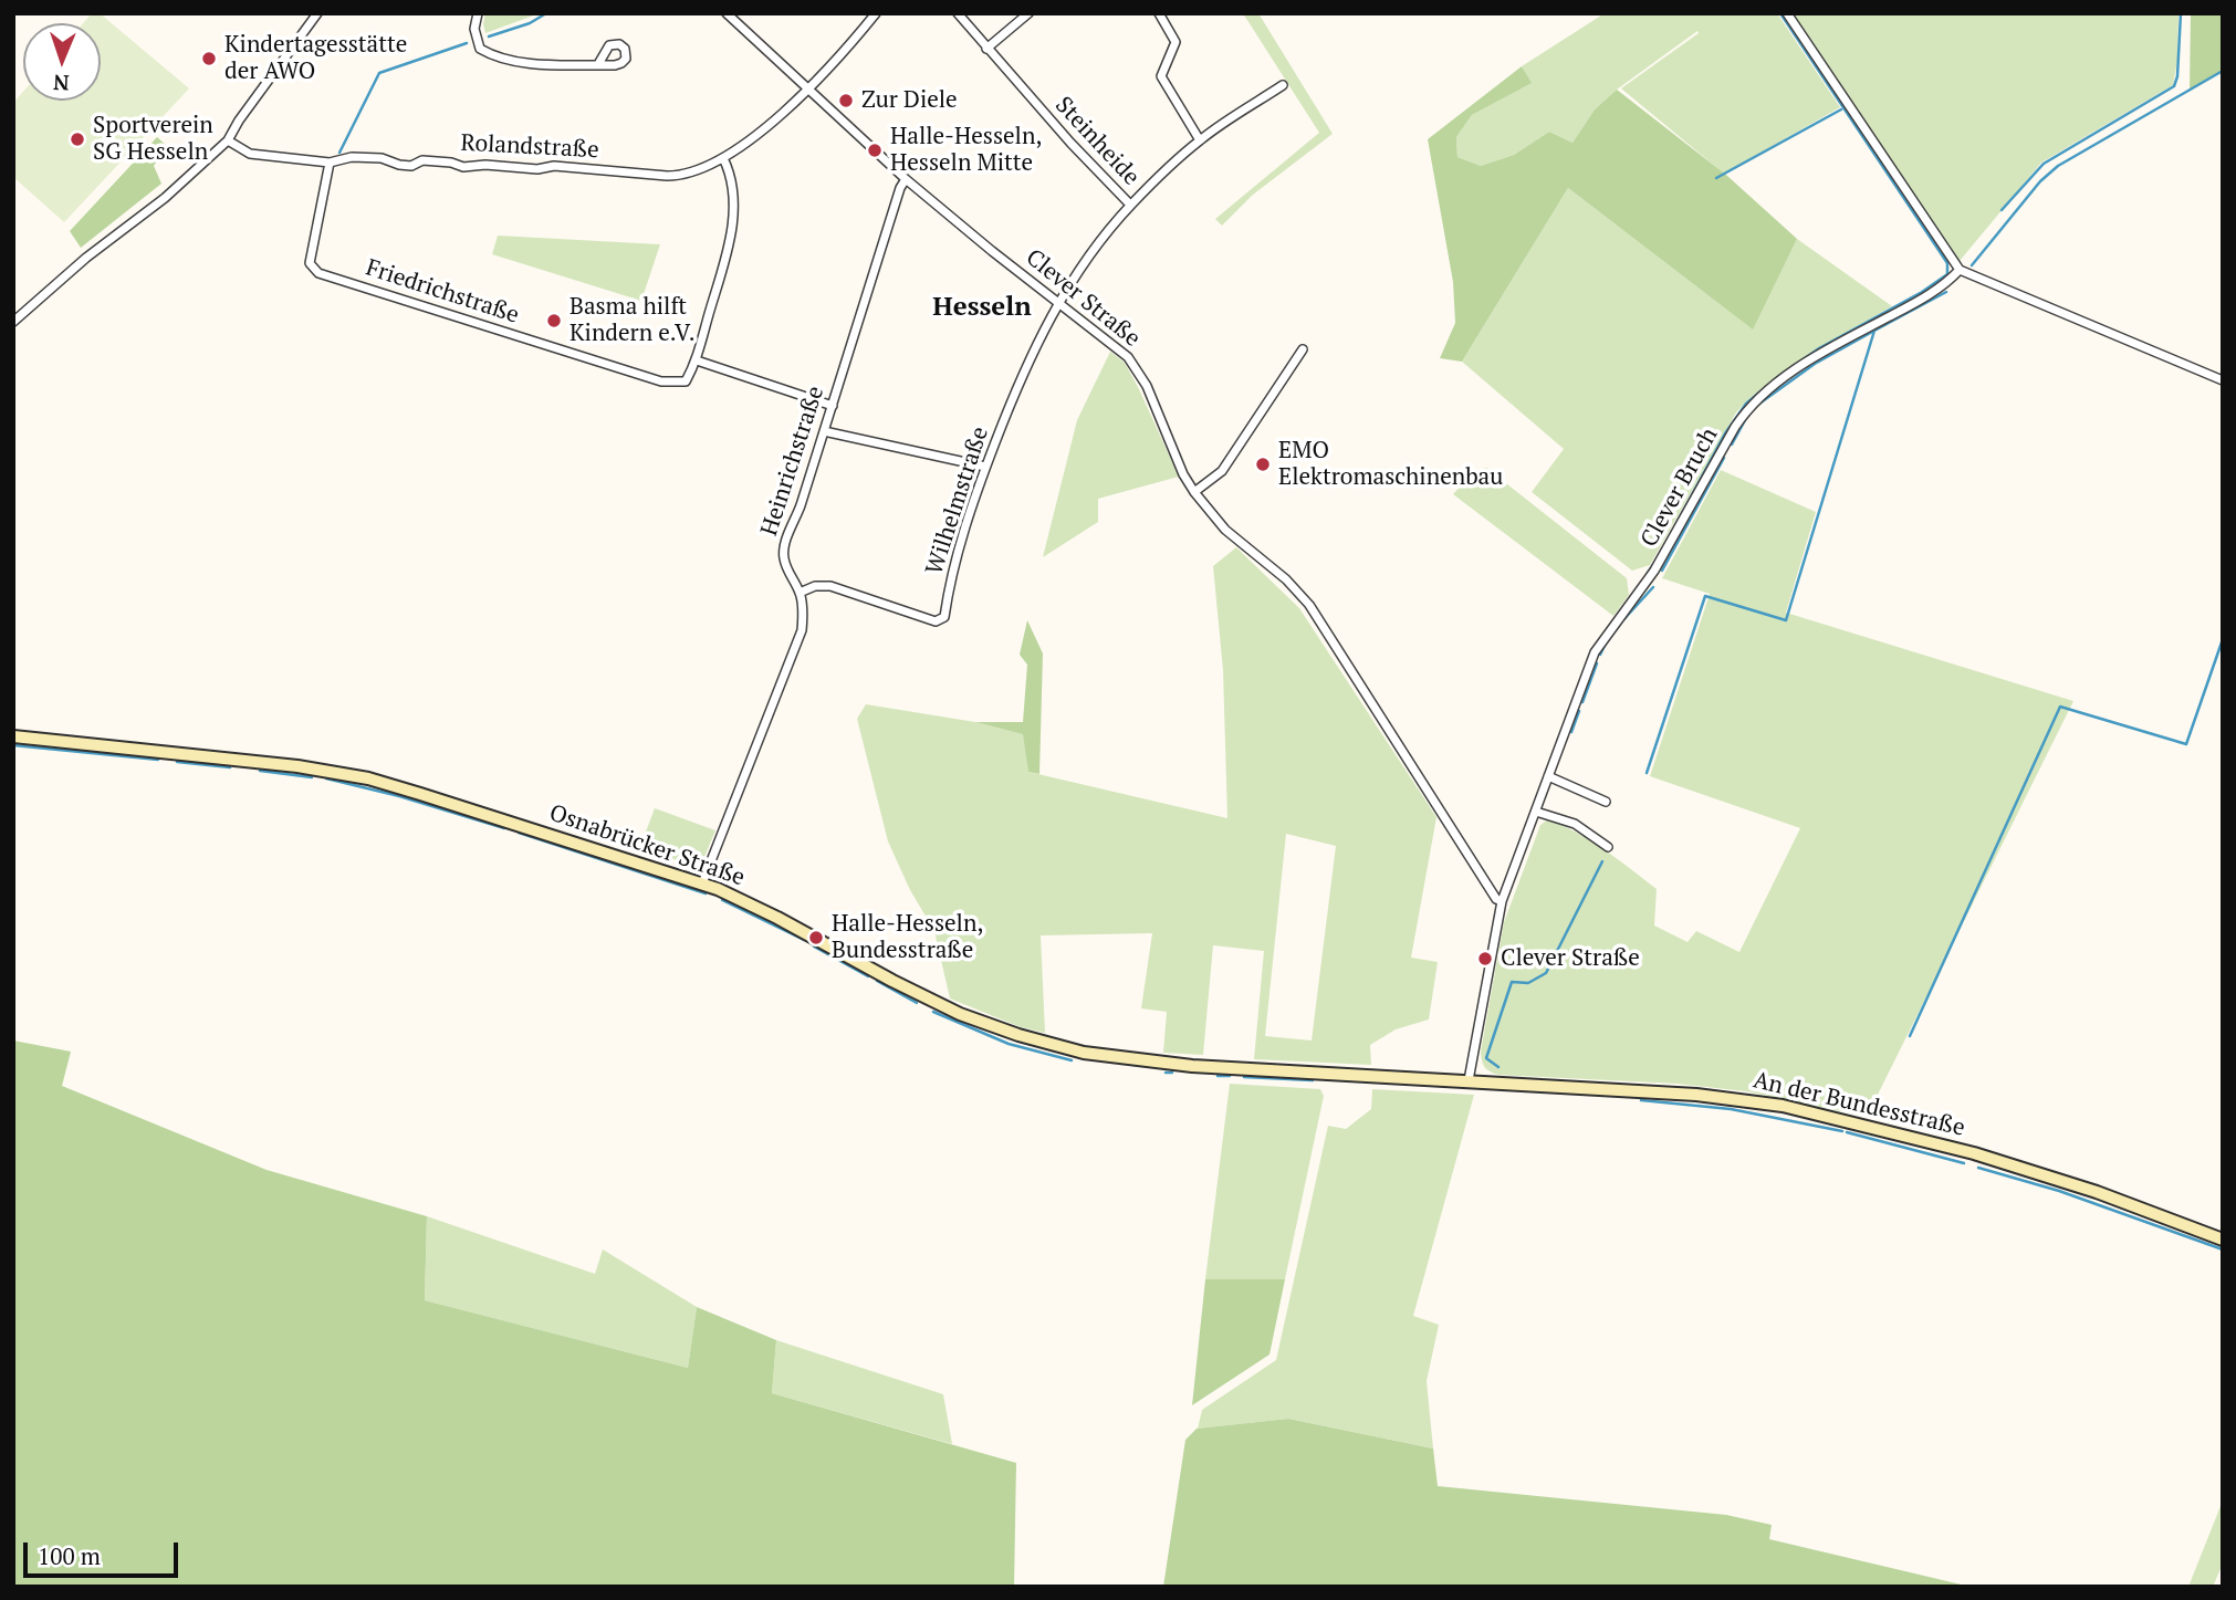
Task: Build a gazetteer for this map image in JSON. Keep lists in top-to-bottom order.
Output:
{
  "streets": {
    "main road": ["Osnabrücker Straße", "An der Bundesstraße"],
    "street": [
      "Steinheide",
      "Rolandstraße",
      "Friedrichstraße",
      "Clever Straße",
      "Heinrichstraße",
      "Clever Bruch",
      "Wilhelmstraße"
    ]
  },
  "crossings": [
    ["Steinheide", "Clever Straße"],
    ["Steinheide", "Wilhelmstraße"],
    ["Rolandstraße", "Friedrichstraße"],
    ["Rolandstraße", "Clever Straße"],
    ["Clever Straße", "Heinrichstraße"],
    ["Clever Straße", "Clever Bruch"],
    ["Clever Straße", "Wilhelmstraße"],
    ["Heinrichstraße", "Wilhelmstraße"],
    ["Heinrichstraße", "Osnabrücker Straße"],
    ["Osnabrücker Straße", "An der Bundesstraße"]
  ],
  "districts": ["Hesseln"],
  "places": [
    "Kindertagesstätte der AWO",
    "Zur Diele",
    "Sportverein SG Hesseln",
    "Halle-Hesseln, Hesseln Mitte",
    "Basma hilft Kindern e.V.",
    "EMO Elektromaschinenbau",
    "Halle-Hesseln, Bundesstraße",
    "Clever Straße"
  ],
  "scale_bar": "100 m",
  "north": "bottom"
}
